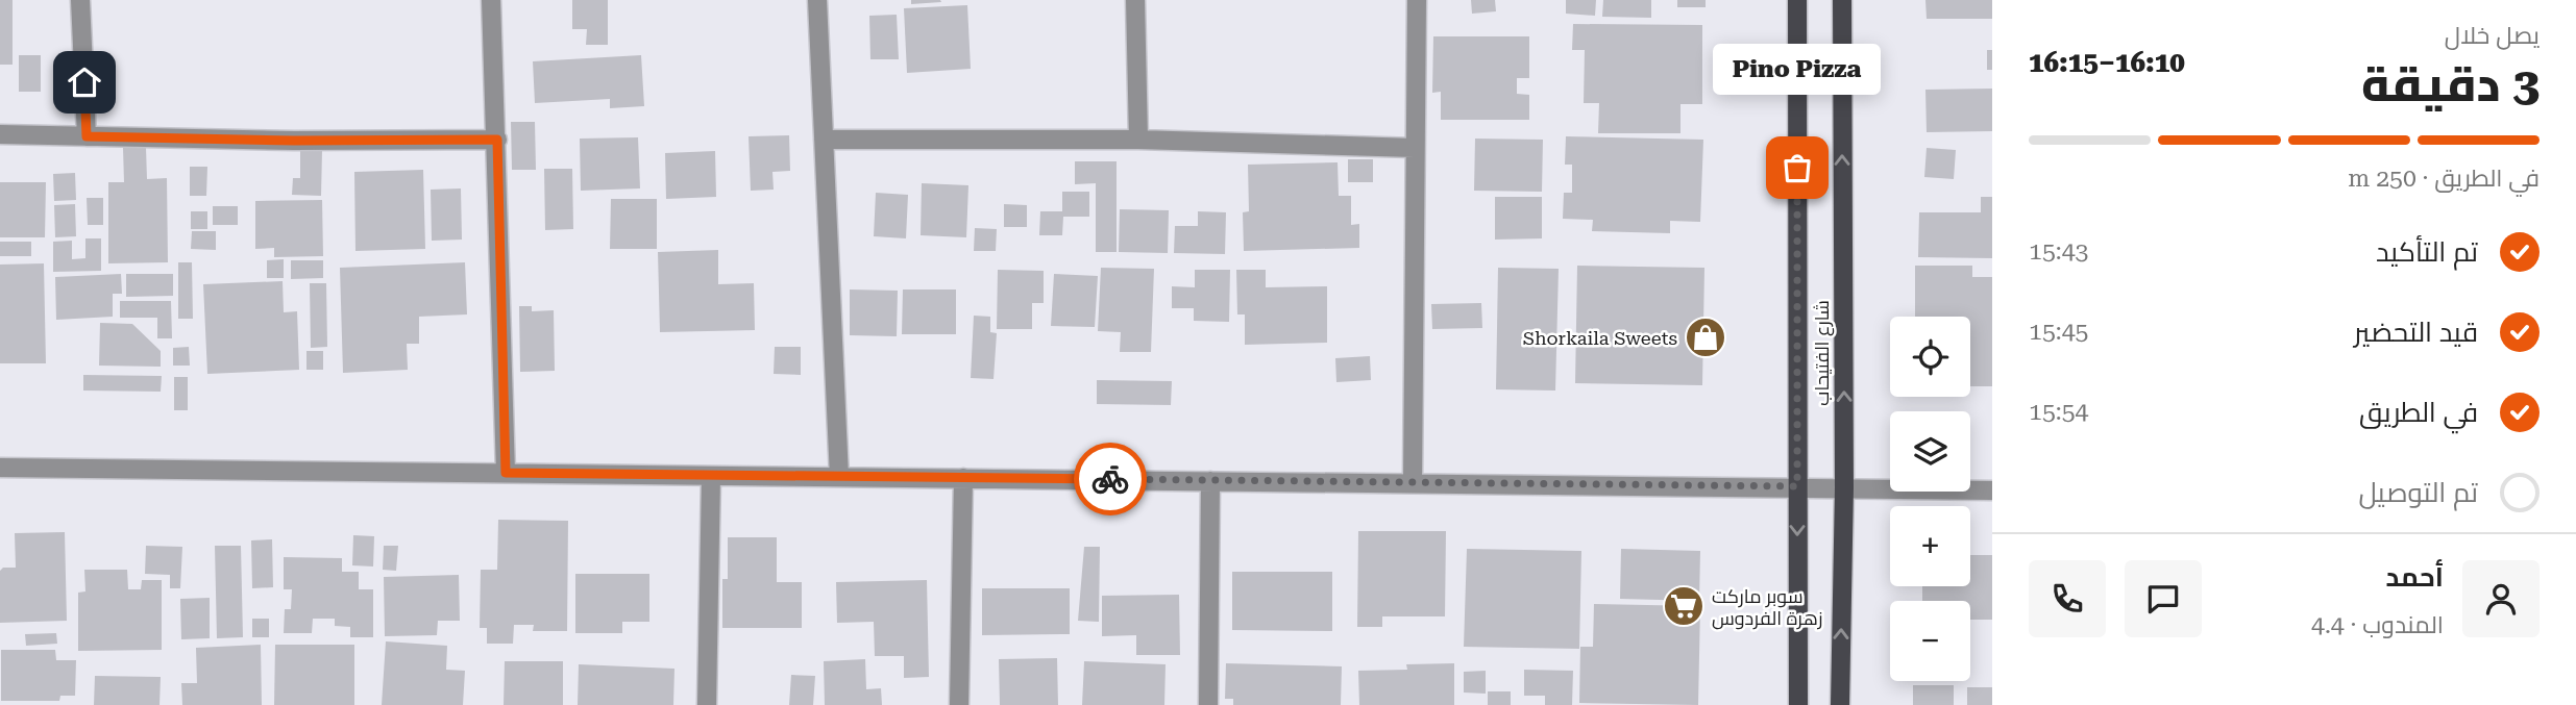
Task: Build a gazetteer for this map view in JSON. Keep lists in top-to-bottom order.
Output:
{
  "streets": {
    "main road": ["شارع الفتيحاب"]
  },
  "places": {
    "other": ["Pino Pizza"],
    "shop": ["Shorkaila Sweets"],
    "supermarket": ["سوبر ماركت زهرة الفردوس"]
  },
  "page": {
    "heading": ["3 دقيقة", "يصل خلال", "16:10–16:15"],
    "panel": ["أحمد", "المندوب · 4.4"],
    "bubble": "Pino Pizza",
    "bar": "في الطريق · 250 m",
    "list": [
      ["تم التأكيد", "15:43"],
      ["قيد التحضير", "15:45"],
      ["في الطريق", "15:54"],
      "تم التوصيل"
    ],
    "map_buttons": ["+", "−"]
  }
}
